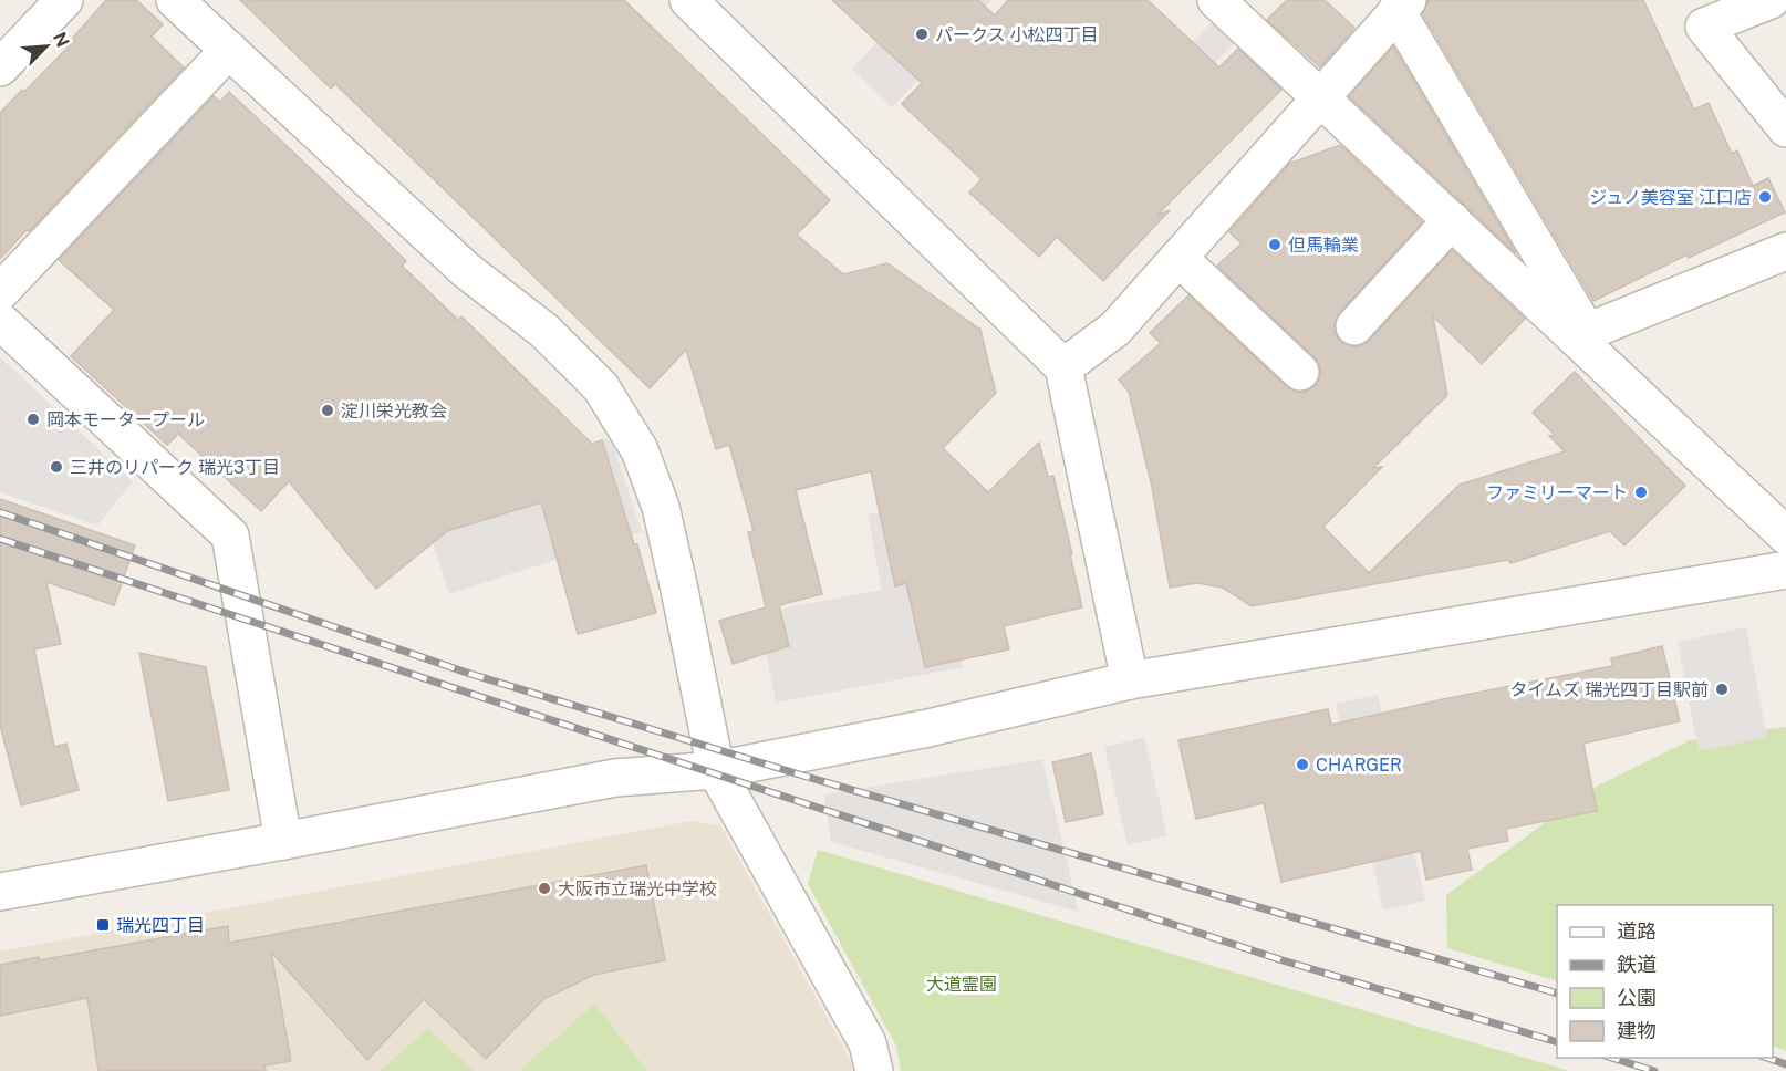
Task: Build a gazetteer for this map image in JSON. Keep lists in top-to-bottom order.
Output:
{
  "parks": ["大道霊園"],
  "places": {
    "other": [
      "パークス 小松四丁目",
      "ジュノ美容室 江口店",
      "但馬輪業",
      "淀川栄光教会",
      "岡本モータープール",
      "三井のリパーク 瑞光3丁目",
      "ファミリーマート",
      "タイムズ 瑞光四丁目駅前",
      "CHARGER",
      "大阪市立瑞光中学校"
    ],
    "transit": ["瑞光四丁目"]
  },
  "legend": [
    "道路",
    "鉄道",
    "公園",
    "建物"
  ],
  "north": "top right"
}
